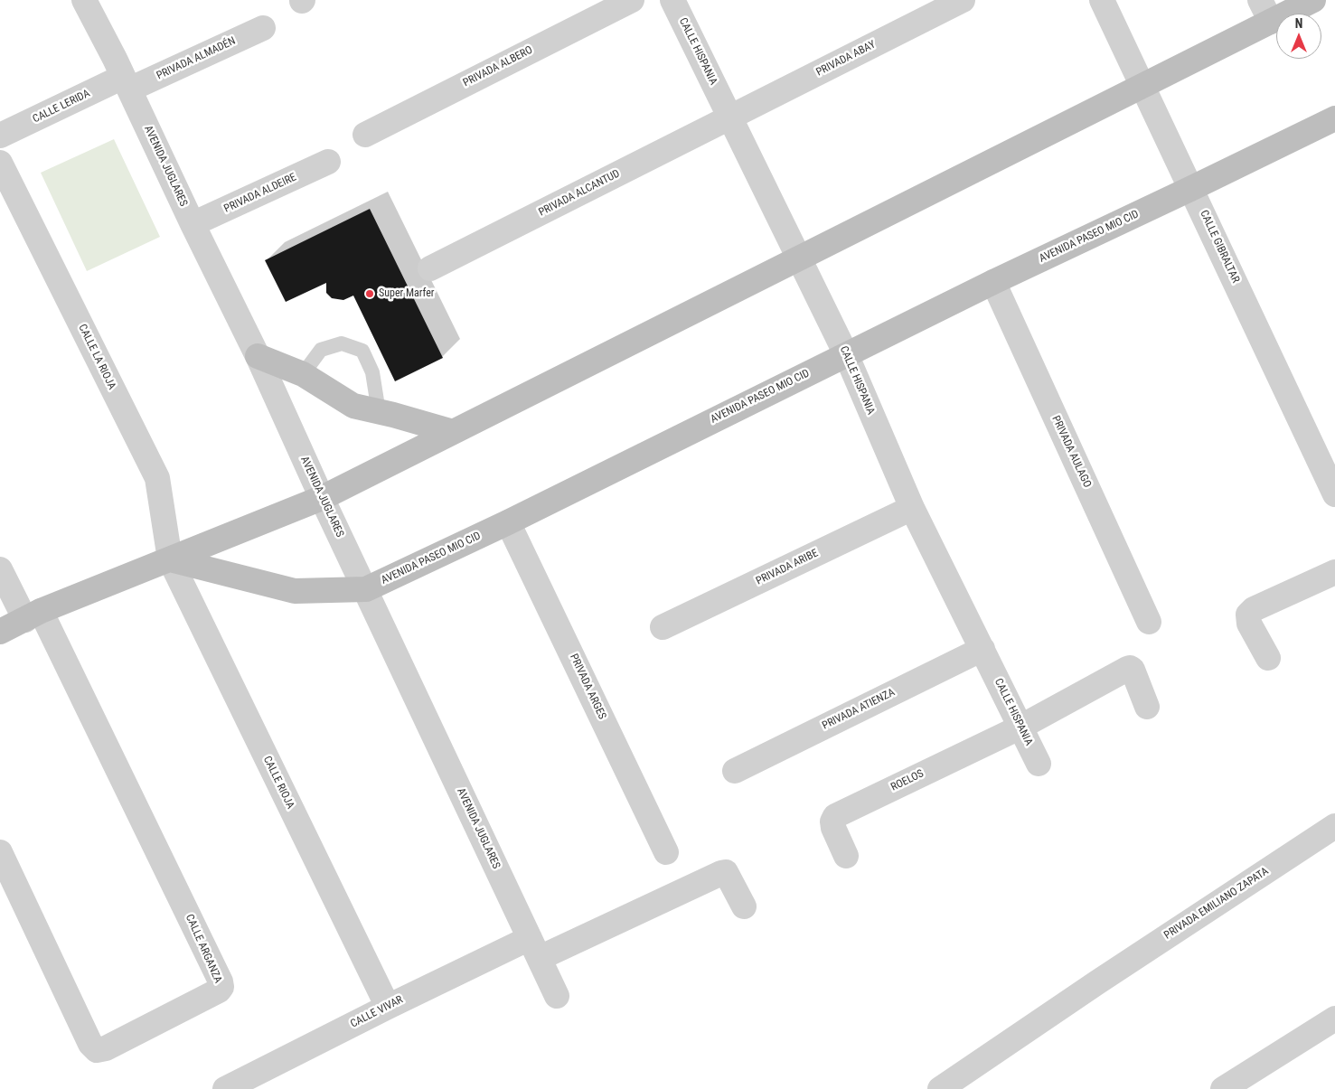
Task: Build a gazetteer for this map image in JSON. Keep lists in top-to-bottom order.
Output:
{
  "streets": {
    "street": [
      "CALLE HISPANIA",
      "PRIVADA ALMADÉN",
      "PRIVADA ABAY",
      "PRIVADA ALBERO",
      "CALLE LERIDA",
      "AVENIDA JUGLARES",
      "PRIVADA ALDEIRE",
      "PRIVADA ALCANTUD",
      "AVENIDA PASEO MIO CID",
      "CALLE GIBRALTAR",
      "CALLE LA RIOJA",
      "PRIVADA AULAGO",
      "PRIVADA ARIBE",
      "PRIVADA ARGES",
      "PRIVADA ATIENZA",
      "ROELOS",
      "CALLE RIOJA",
      "PRIVADA EMILIANO ZAPATA",
      "CALLE ARGANZA",
      "CALLE VIVAR"
    ]
  },
  "crossings": [
    ["CALLE HISPANIA", "PRIVADA ABAY"],
    ["CALLE HISPANIA", "PRIVADA ALCANTUD"],
    ["CALLE HISPANIA", "AVENIDA PASEO MIO CID"],
    ["CALLE HISPANIA", "PRIVADA ARIBE"],
    ["CALLE HISPANIA", "PRIVADA ATIENZA"],
    ["CALLE HISPANIA", "ROELOS"],
    ["PRIVADA ALMADÉN", "CALLE LERIDA"],
    ["PRIVADA ALMADÉN", "AVENIDA JUGLARES"],
    ["PRIVADA ABAY", "PRIVADA ALCANTUD"],
    ["CALLE LERIDA", "AVENIDA JUGLARES"],
    ["AVENIDA JUGLARES", "PRIVADA ALDEIRE"],
    ["AVENIDA JUGLARES", "AVENIDA PASEO MIO CID"],
    ["AVENIDA JUGLARES", "CALLE VIVAR"],
    ["AVENIDA PASEO MIO CID", "CALLE GIBRALTAR"],
    ["AVENIDA PASEO MIO CID", "CALLE LA RIOJA"],
    ["AVENIDA PASEO MIO CID", "PRIVADA AULAGO"],
    ["AVENIDA PASEO MIO CID", "PRIVADA ARGES"],
    ["AVENIDA PASEO MIO CID", "CALLE RIOJA"],
    ["CALLE LA RIOJA", "CALLE RIOJA"],
    ["CALLE RIOJA", "CALLE VIVAR"]
  ],
  "places": ["Super Marfer"],
  "north": "top"
}
